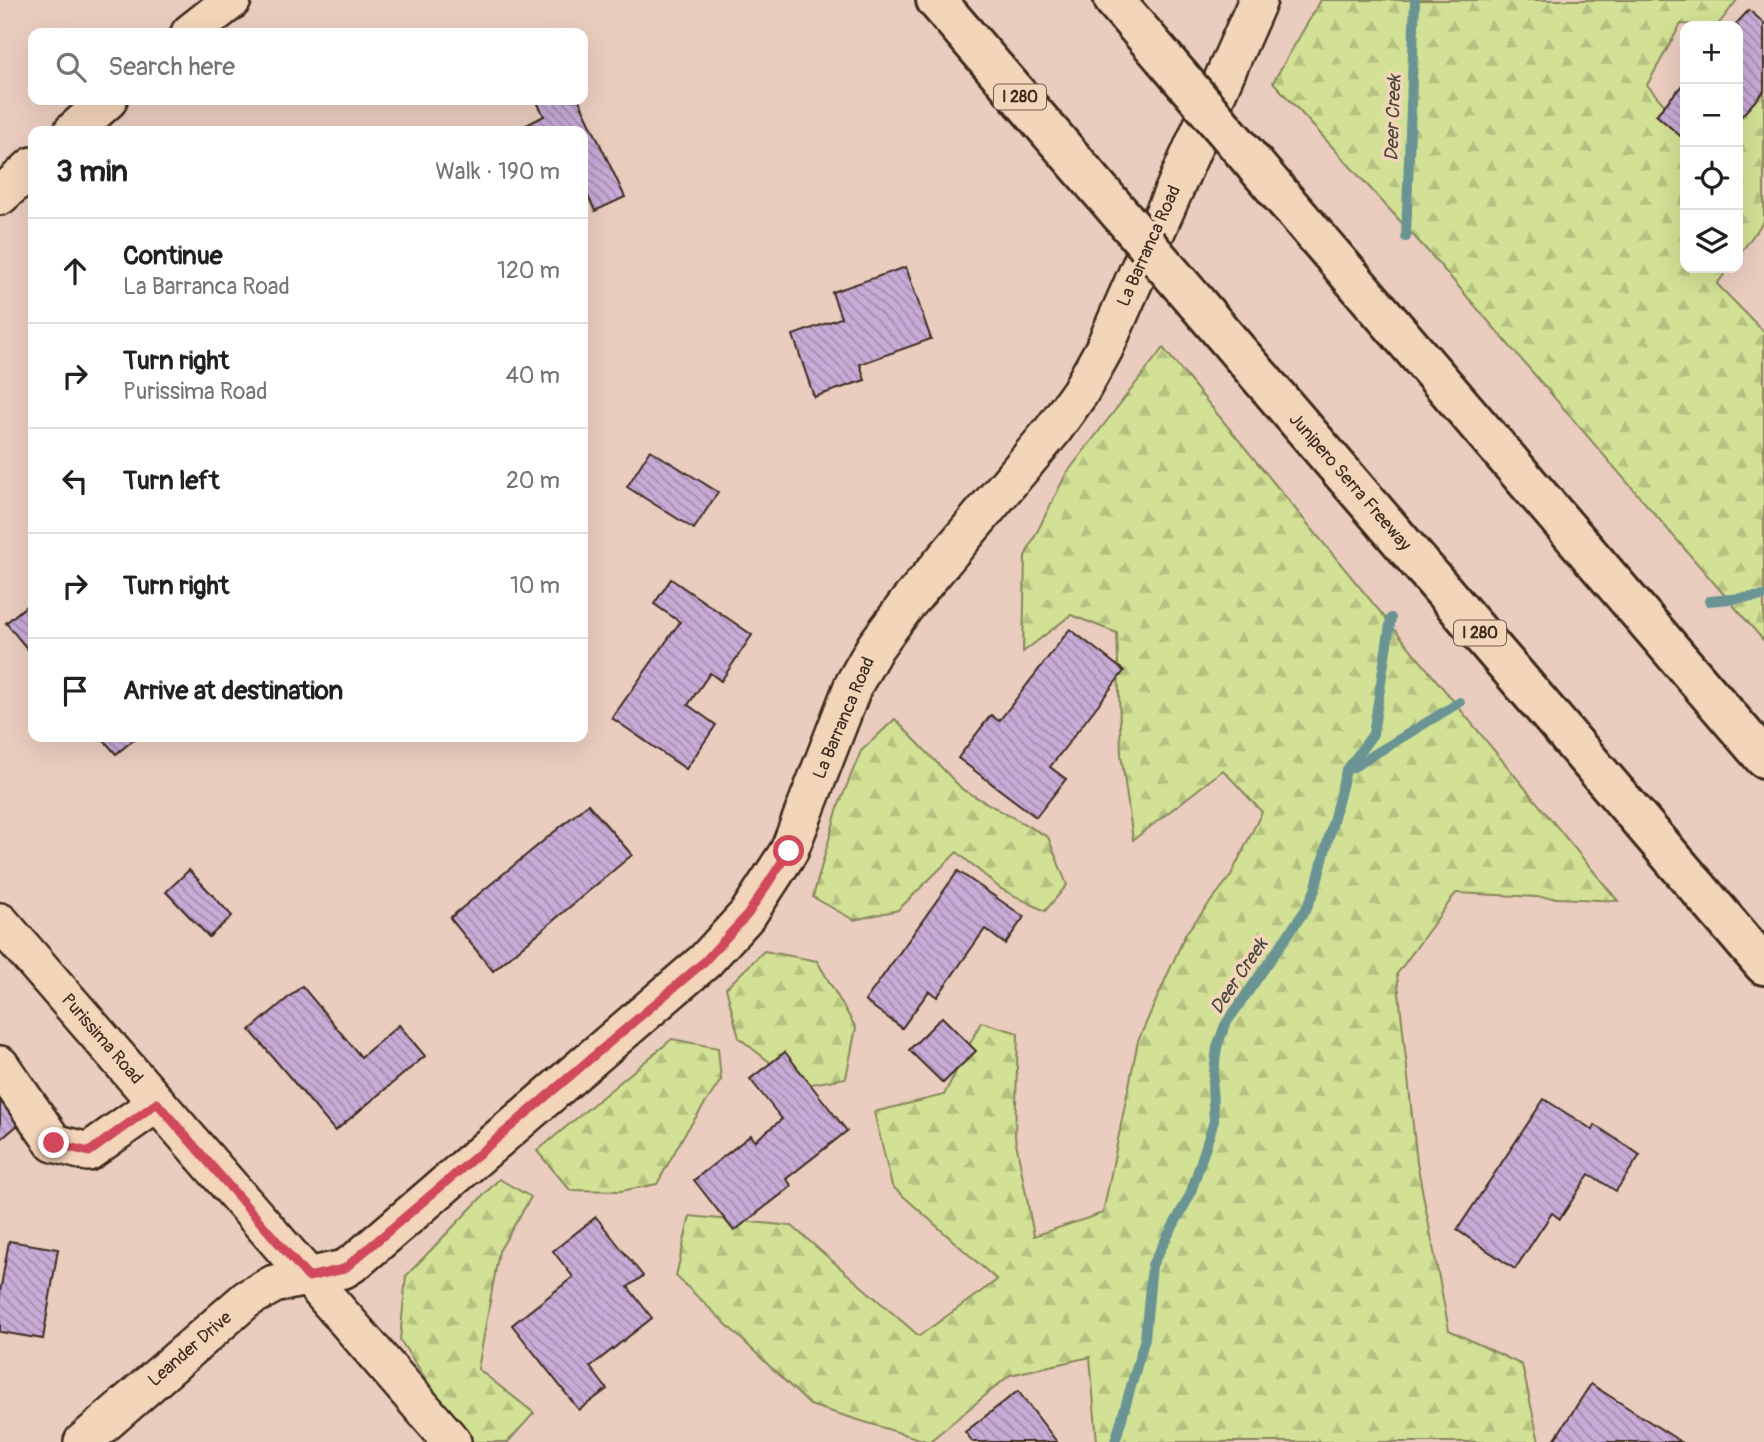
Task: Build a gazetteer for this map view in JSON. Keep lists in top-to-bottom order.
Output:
{
  "streets": {
    "highway": ["I 280", "Junipero Serra Freeway"],
    "street": ["La Barranca Road", "Purissima Road", "Leander Drive"]
  },
  "crossings": [
    ["La Barranca Road", "Purissima Road"],
    ["La Barranca Road", "Leander Drive"],
    ["Purissima Road", "Leander Drive"]
  ],
  "water": ["Deer Creek"],
  "page": {
    "map_buttons": ["+", "−"],
    "search": "Search here",
    "heading": ["3 min", "Walk · 190 m"],
    "list": [
      ["Continue", "La Barranca Road", "120 m"],
      ["Turn right", "Purissima Road", "40 m"],
      ["Turn left", "20 m"],
      ["Turn right", "10 m"],
      "Arrive at destination"
    ]
  }
}
